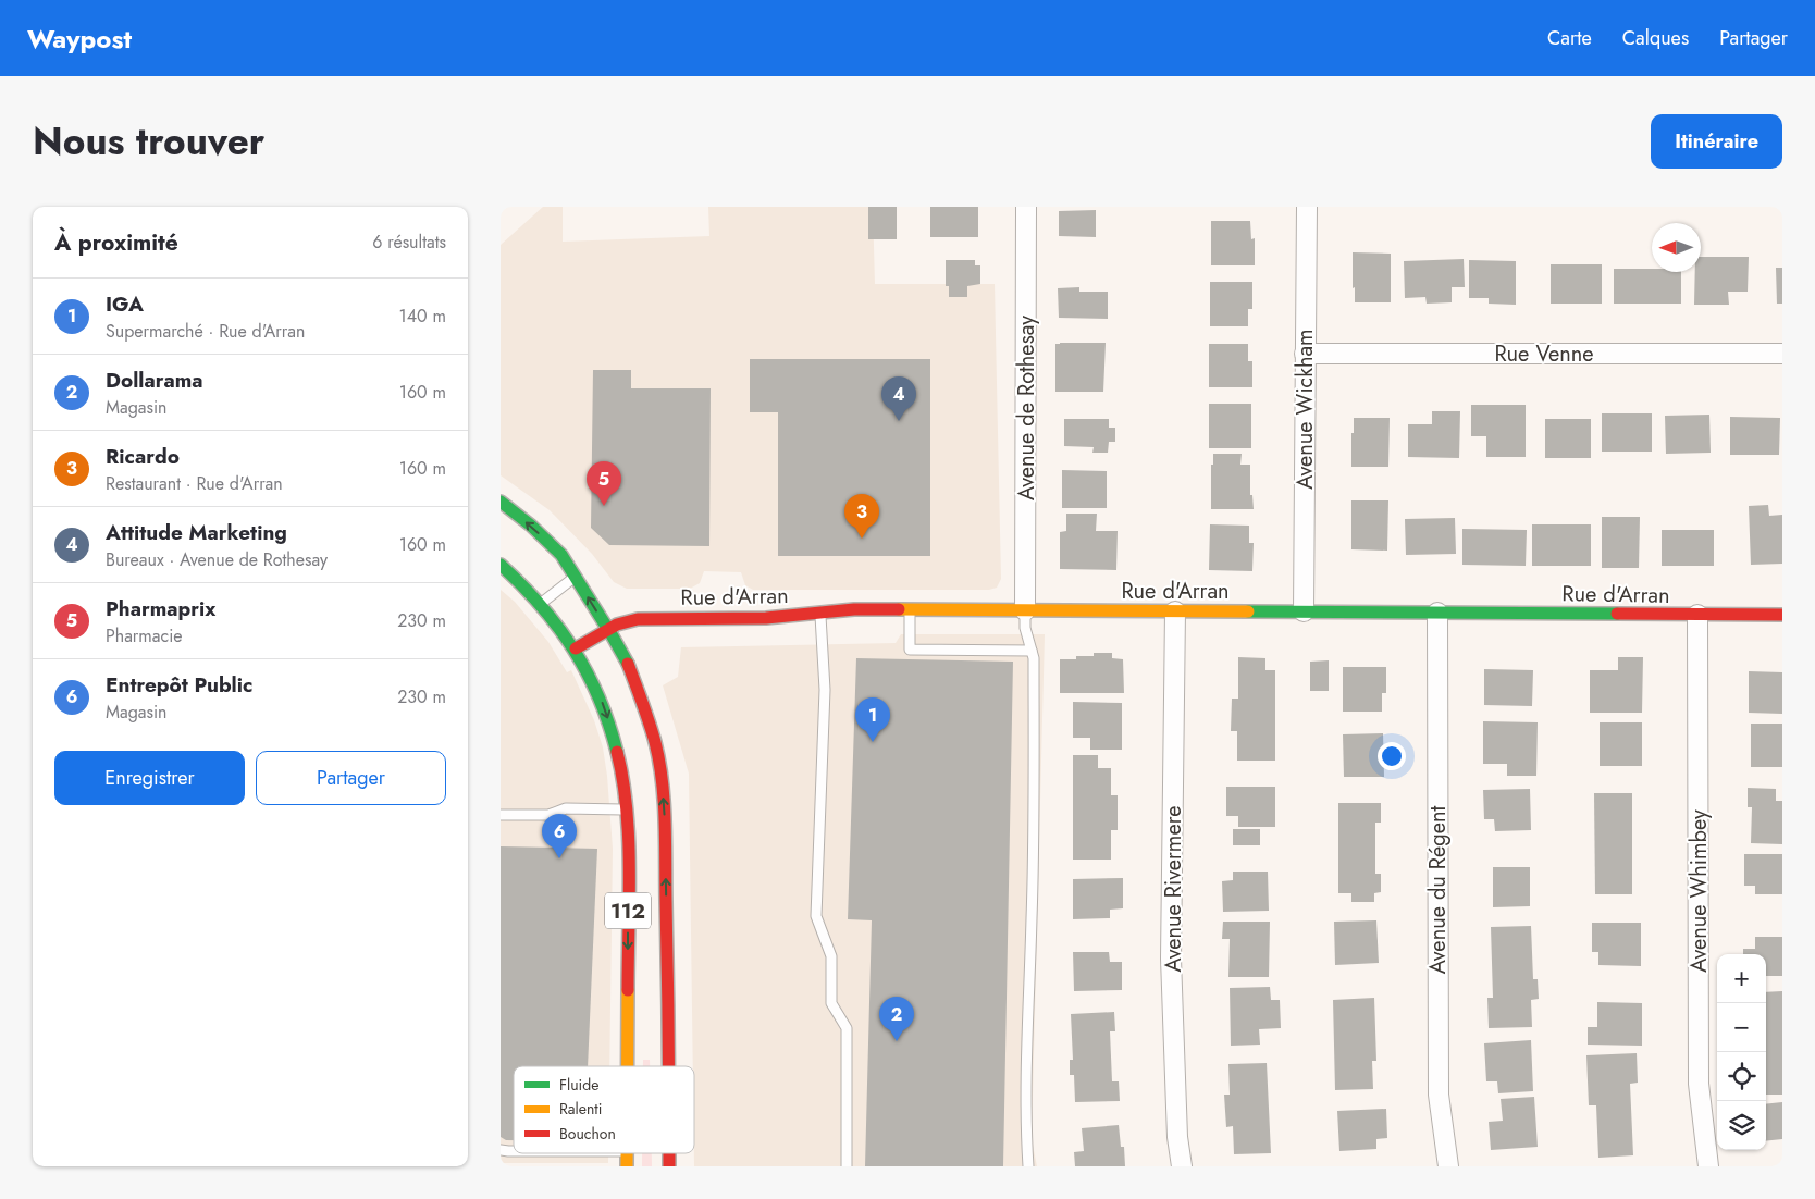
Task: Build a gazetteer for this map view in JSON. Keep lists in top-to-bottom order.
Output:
{
  "streets": {
    "main road": ["Rue d'Arran", "112"],
    "street": [
      "Rue Venne",
      "Avenue de Rothesay",
      "Avenue Wickham",
      "Avenue Rivermere",
      "Avenue du Régent",
      "Avenue Whimbey"
    ]
  },
  "crossings": [
    ["Rue Venne", "Avenue Wickham"],
    ["Avenue de Rothesay", "Rue d'Arran"],
    ["Avenue Wickham", "Rue d'Arran"],
    ["Rue d'Arran", "Avenue Rivermere"],
    ["Rue d'Arran", "Avenue du Régent"],
    ["Rue d'Arran", "Avenue Whimbey"],
    ["Rue d'Arran", "112"]
  ],
  "legend": ["Fluide", "Ralenti", "Bouchon"],
  "north": "left",
  "page": {
    "header": "Waypost",
    "nav": ["Carte", "Calques", "Partager"],
    "title": "Nous trouver",
    "buttons": [
      "Itinéraire",
      ["Enregistrer", "Partager"]
    ],
    "heading": ["À proximité", "6 résultats"],
    "list": [
      {
        "mark": "1",
        "name": "IGA",
        "note": "Supermarché · Rue d'Arran",
        "value": "140 m"
      },
      {
        "mark": "2",
        "name": "Dollarama",
        "note": "Magasin",
        "value": "160 m"
      },
      {
        "mark": "3",
        "name": "Ricardo",
        "note": "Restaurant · Rue d'Arran",
        "value": "160 m"
      },
      {
        "mark": "4",
        "name": "Attitude Marketing",
        "note": "Bureaux · Avenue de Rothesay",
        "value": "160 m"
      },
      {
        "mark": "5",
        "name": "Pharmaprix",
        "note": "Pharmacie",
        "value": "230 m"
      },
      {
        "mark": "6",
        "name": "Entrepôt Public",
        "note": "Magasin",
        "value": "230 m"
      }
    ],
    "pins": [
      "4",
      "5",
      "3",
      "1",
      "6",
      "2"
    ],
    "map_buttons": ["+", "−"]
  }
}
